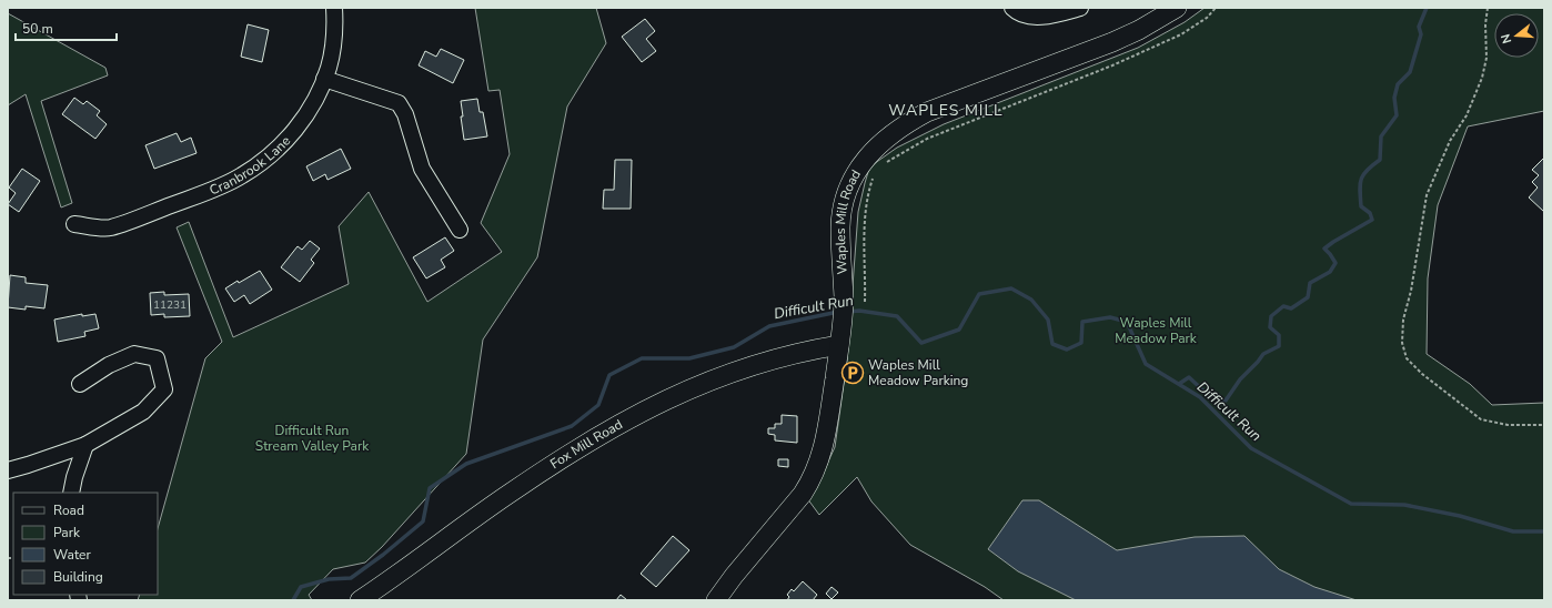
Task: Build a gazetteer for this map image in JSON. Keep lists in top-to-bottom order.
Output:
{
  "streets": {
    "main road": ["Waples Mill Road", "Fox Mill Road"],
    "street": ["Cranbrook Lane"]
  },
  "crossings": [
    ["Waples Mill Road", "Fox Mill Road"]
  ],
  "districts": ["WAPLES MILL"],
  "water": ["Difficult Run"],
  "parks": ["Waples Mill Meadow Park", "Difficult Run Stream Valley Park"],
  "places": {
    "parking": ["Waples Mill Meadow Parking"]
  },
  "house_numbers": ["11231"],
  "legend": [
    "Road",
    "Park",
    "Water",
    "Building"
  ],
  "scale_bar": "50 m",
  "north": "left"
}
